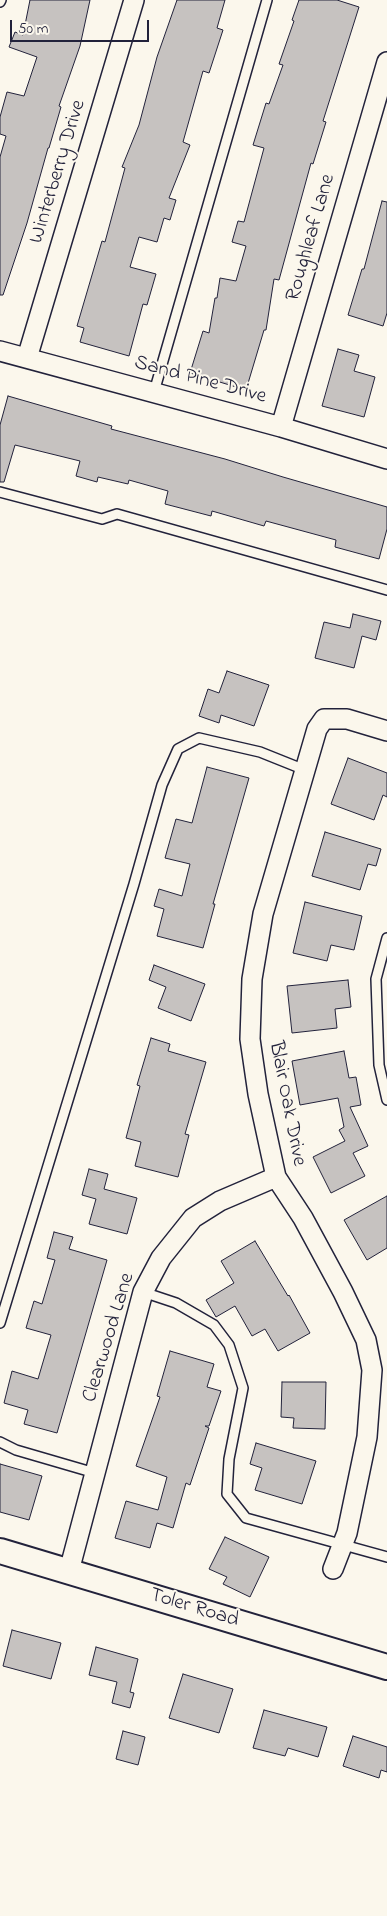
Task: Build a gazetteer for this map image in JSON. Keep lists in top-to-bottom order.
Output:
{
  "streets": {
    "street": [
      "Winterberry Drive",
      "Roughleaf Lane",
      "Sand Pine Drive",
      "Blair Oak Drive",
      "Clearwood Lane",
      "Toler Road"
    ]
  },
  "crossings": [
    ["Winterberry Drive", "Sand Pine Drive"],
    ["Roughleaf Lane", "Sand Pine Drive"],
    ["Blair Oak Drive", "Clearwood Lane"],
    ["Clearwood Lane", "Toler Road"]
  ],
  "scale_bar": "50 m"
}
